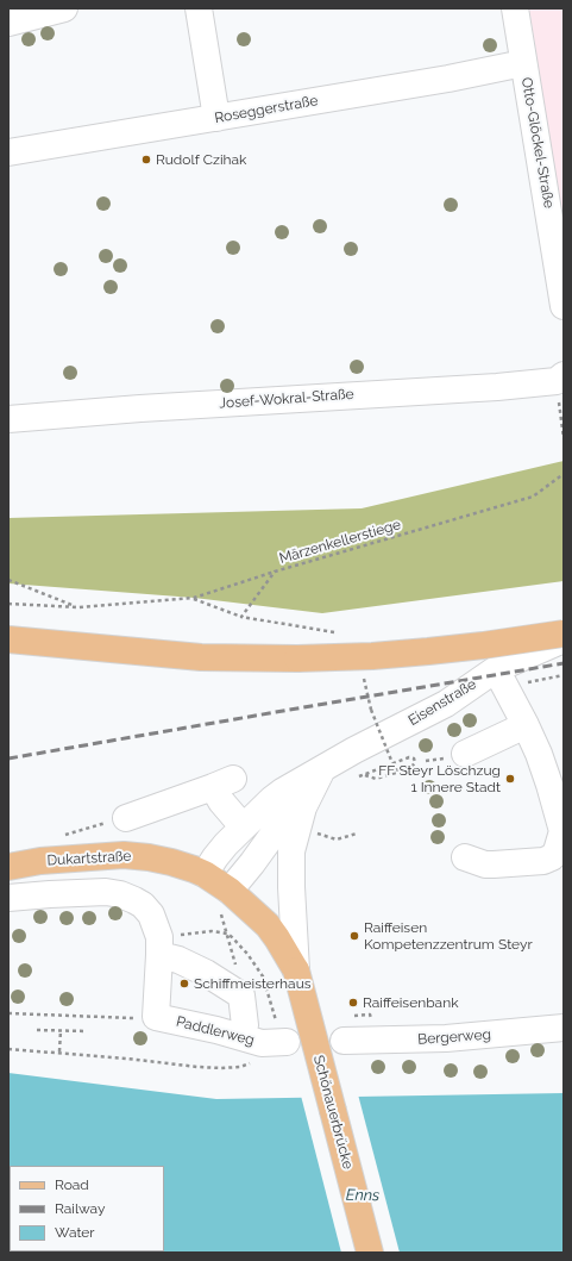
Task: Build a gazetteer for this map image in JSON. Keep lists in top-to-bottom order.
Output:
{
  "streets": {
    "main road": ["Dukartstraße", "Schönauerbrücke"],
    "street": [
      "Roseggerstraße",
      "Otto-Glöckel-Straße",
      "Josef-Wokral-Straße",
      "Eisenstraße",
      "Paddlerweg",
      "Bergerweg"
    ],
    "path": ["Märzenkellerstiege"]
  },
  "crossings": [
    ["Roseggerstraße", "Otto-Glöckel-Straße"],
    ["Eisenstraße", "Dukartstraße"],
    ["Dukartstraße", "Schönauerbrücke"]
  ],
  "water": ["Enns"],
  "places": [
    "Rudolf Czihak",
    "FF Steyr Löschzug 1 Innere Stadt",
    "Raiffeisen Kompetenzzentrum Steyr",
    "Schiffmeisterhaus",
    "Raiffeisenbank"
  ],
  "legend": ["Road", "Railway", "Water"]
}
